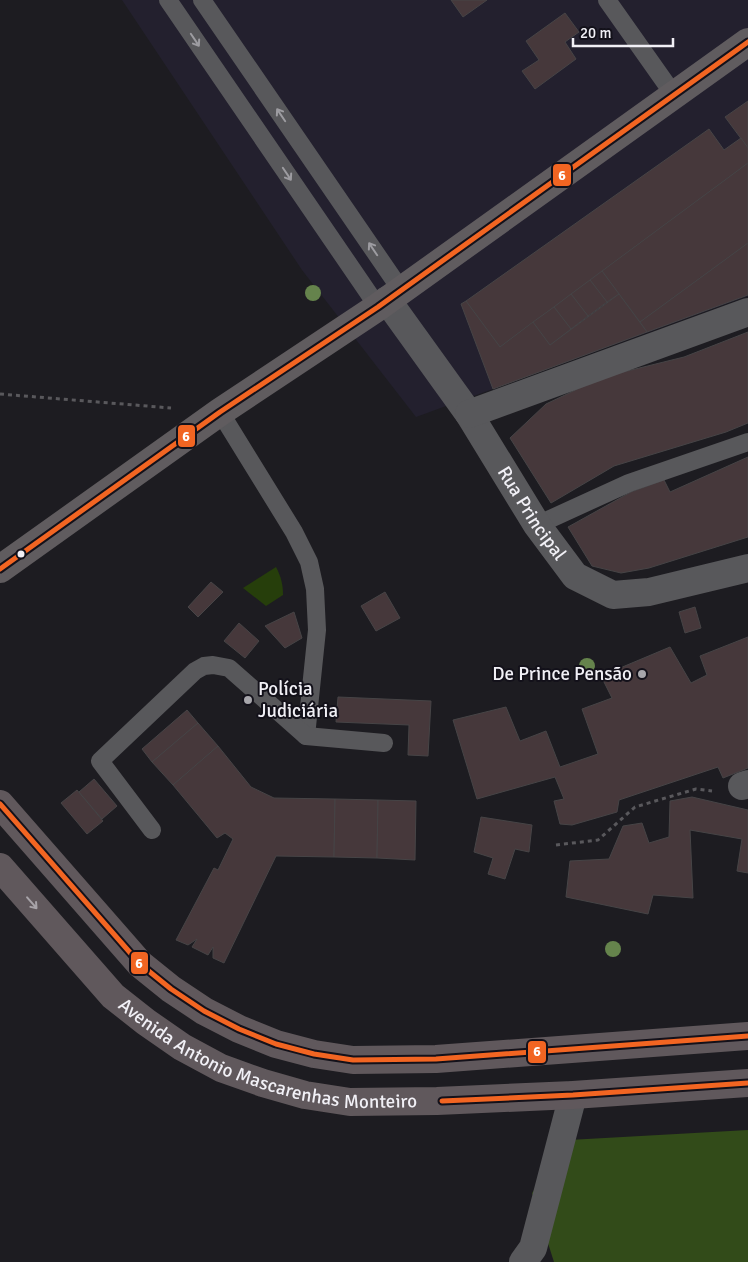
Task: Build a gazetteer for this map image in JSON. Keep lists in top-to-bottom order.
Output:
{
  "streets": {
    "main road": ["Avenida Antonio Mascarenhas Monteiro"],
    "street": ["Rua Principal"]
  },
  "places": ["De Prince Pensão", "Polícia Judiciária"],
  "lines": ["transit line 6"],
  "scale_bar": "20 m"
}
